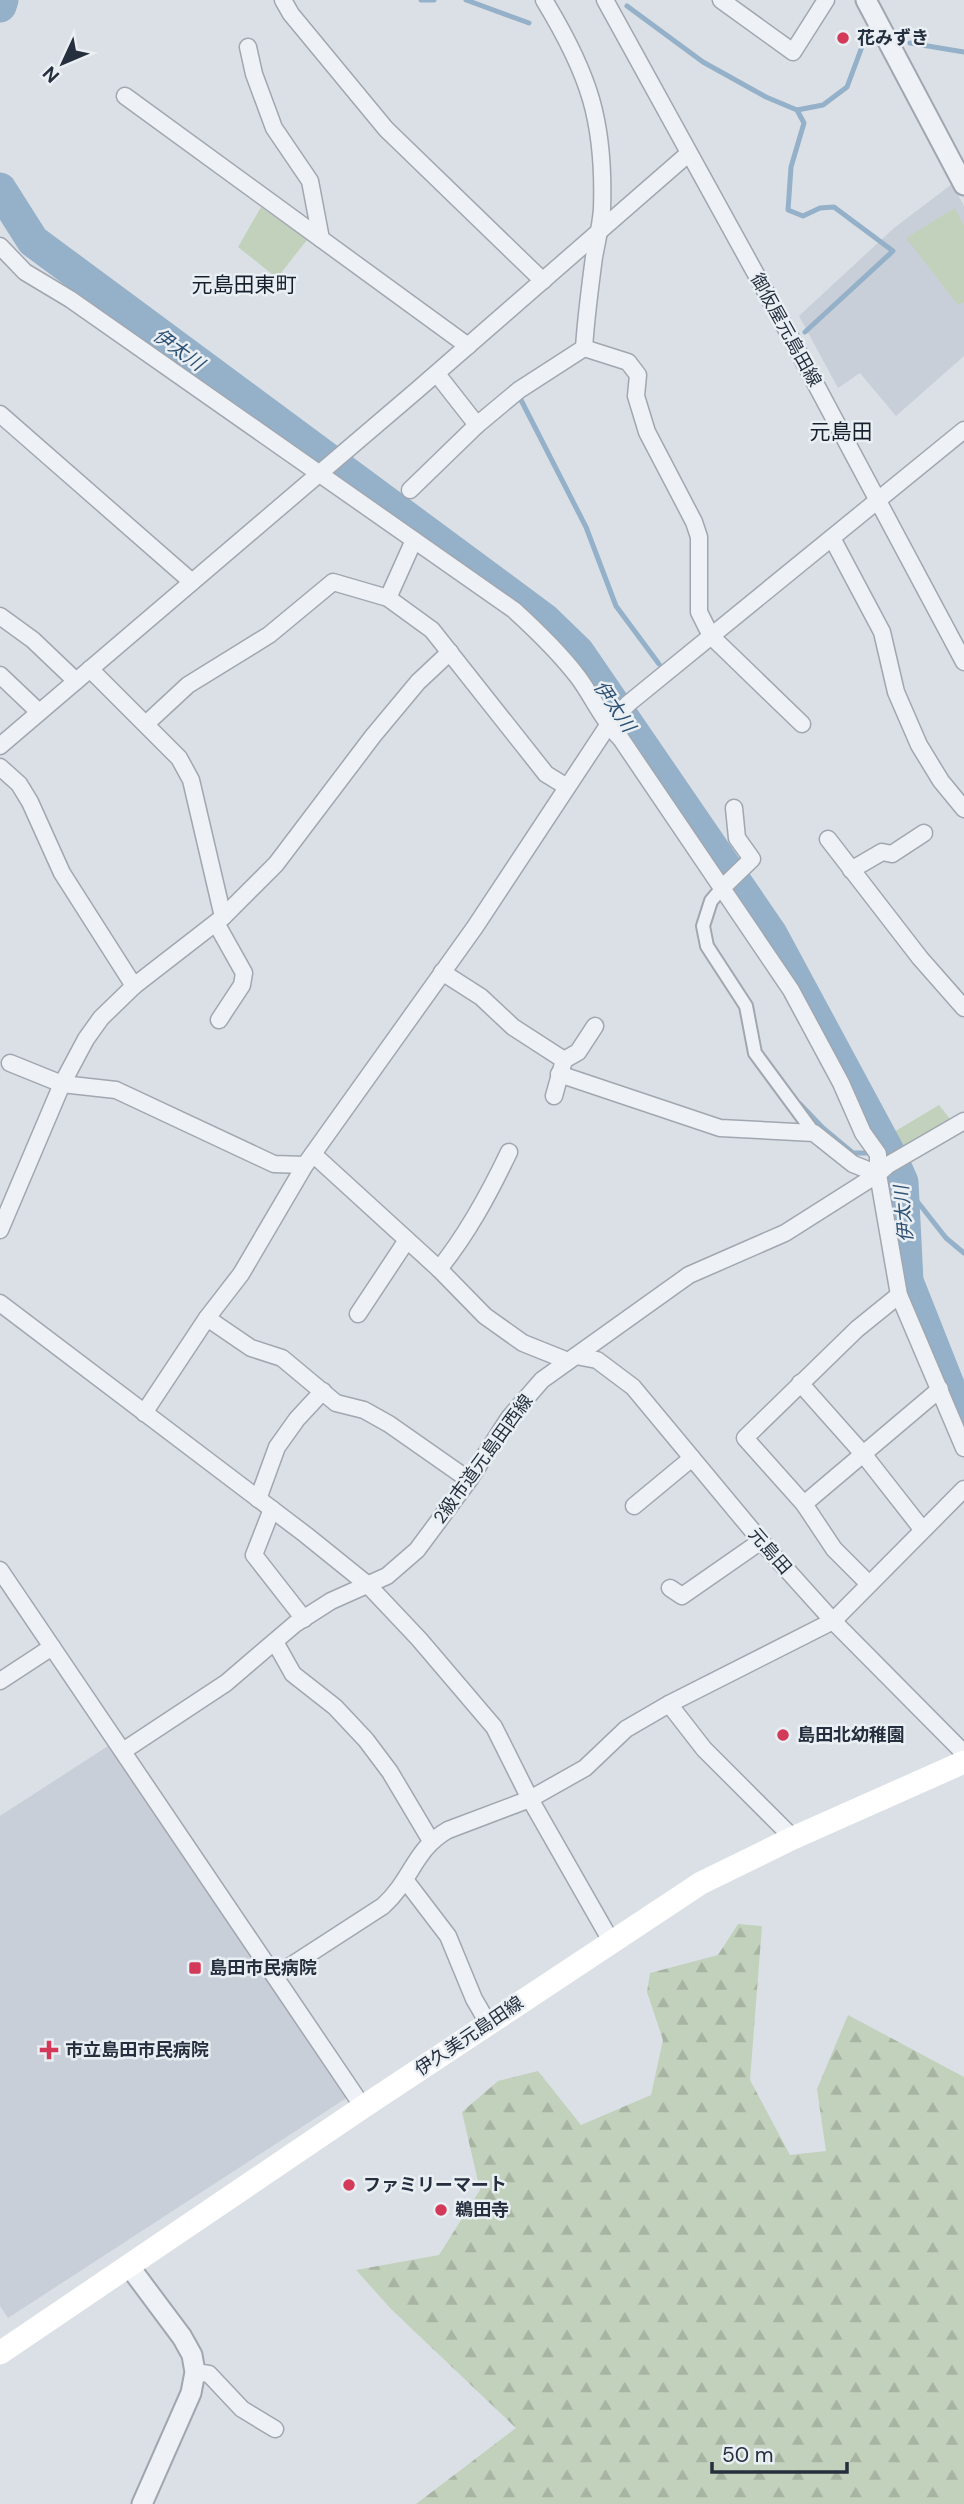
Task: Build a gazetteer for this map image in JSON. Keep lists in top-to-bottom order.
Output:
{
  "streets": {
    "main road": ["伊久美元島田線"],
    "street": ["御仮屋元島田線", "2級市道元島田西線", "元島田"]
  },
  "crossings": [
    ["2級市道元島田西線", "元島田"]
  ],
  "districts": ["元島田東町", "元島田"],
  "water": ["伊太川"],
  "places": {
    "other": [
      "花みずき",
      "島田北幼稚園",
      "ファミリーマート",
      "鵜田寺"
    ],
    "transit": ["島田市民病院"],
    "health": ["市立島田市民病院"]
  },
  "scale_bar": "50 m",
  "north": "bottom left"
}
